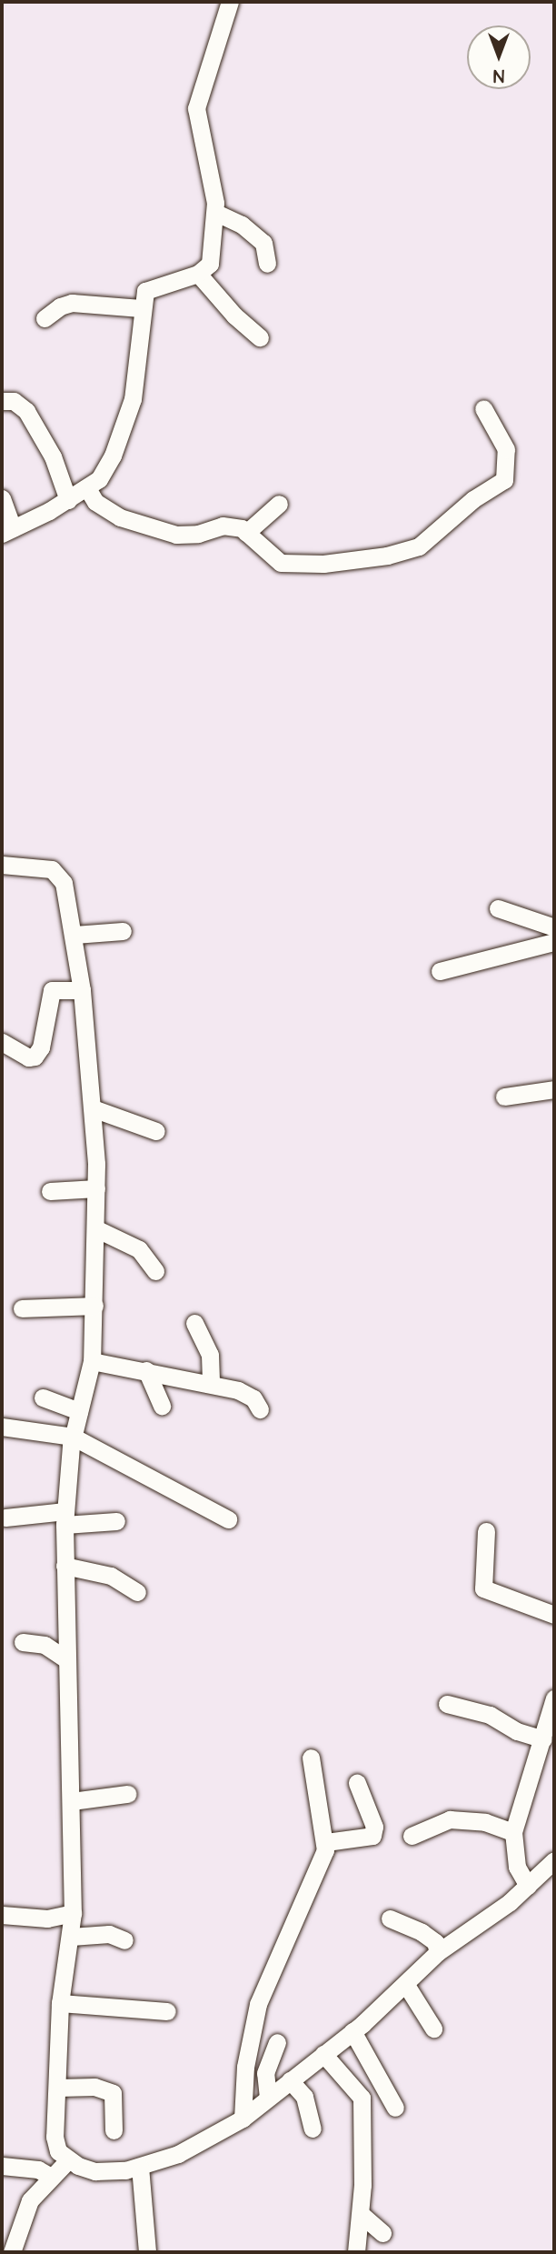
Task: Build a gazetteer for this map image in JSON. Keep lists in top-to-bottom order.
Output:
{
  "north": "bottom"
}
